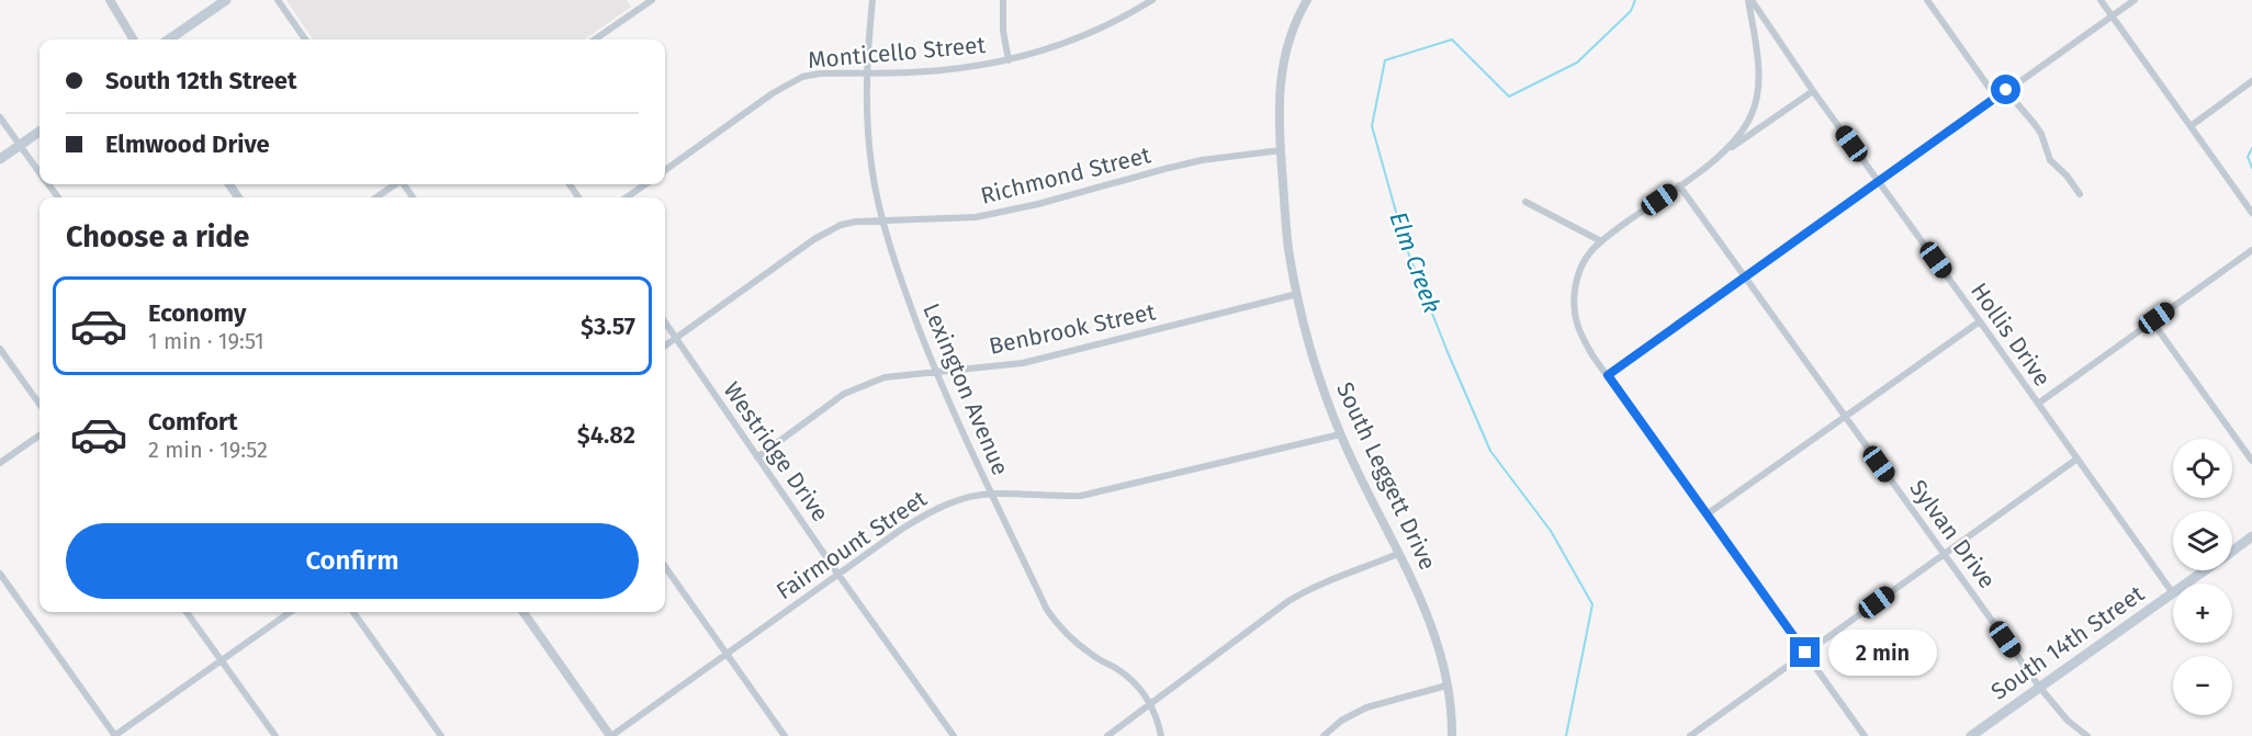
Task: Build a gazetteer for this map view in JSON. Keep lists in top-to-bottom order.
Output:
{
  "streets": {
    "main road": ["South 14th Street"],
    "street": [
      "Monticello Street",
      "Richmond Street",
      "Benbrook Street",
      "Hollis Drive",
      "Lexington Avenue",
      "Westridge Drive",
      "South Leggett Drive",
      "Sylvan Drive",
      "Fairmount Street"
    ]
  },
  "crossings": [
    ["Monticello Street", "Lexington Avenue"],
    ["Richmond Street", "Lexington Avenue"],
    ["Richmond Street", "Westridge Drive"],
    ["Richmond Street", "South Leggett Drive"],
    ["Benbrook Street", "Lexington Avenue"],
    ["Benbrook Street", "Westridge Drive"],
    ["Benbrook Street", "South Leggett Drive"],
    ["Hollis Drive", "South 14th Street"],
    ["Lexington Avenue", "Fairmount Street"],
    ["Westridge Drive", "Fairmount Street"],
    ["South Leggett Drive", "Fairmount Street"],
    ["Sylvan Drive", "South 14th Street"]
  ],
  "water": ["Elm Creek"],
  "page": {
    "banner": ["South 12th Street", "Elmwood Drive"],
    "heading": "Choose a ride",
    "list": [
      {
        "name": "Economy",
        "note": "1 min · 19:51",
        "value": "$3.57"
      },
      {
        "name": "Comfort",
        "note": "2 min · 19:52",
        "value": "$4.82"
      }
    ],
    "map_buttons": ["+", "−"],
    "buttons": "Confirm",
    "bubble": "2 min"
  }
}
